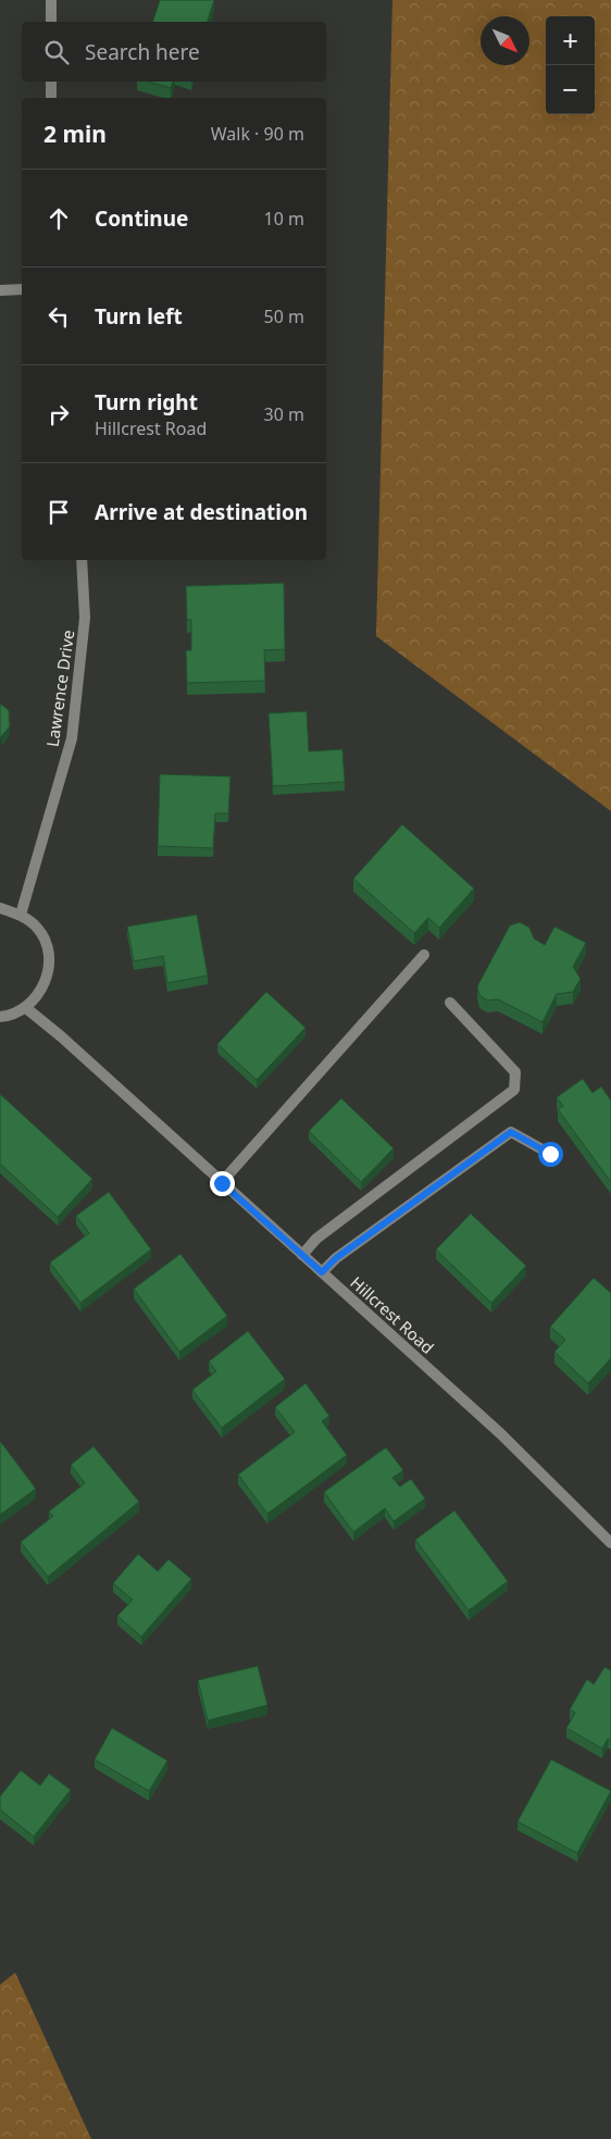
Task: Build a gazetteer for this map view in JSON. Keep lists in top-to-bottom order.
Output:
{
  "streets": {
    "street": ["Lawrence Drive", "Hillcrest Road"]
  },
  "north": "bottom right",
  "page": {
    "map_buttons": ["+", "−"],
    "search": "Search here",
    "heading": ["2 min", "Walk · 90 m"],
    "list": [
      ["Continue", "10 m"],
      ["Turn left", "50 m"],
      ["Turn right", "Hillcrest Road", "30 m"],
      "Arrive at destination"
    ]
  }
}
